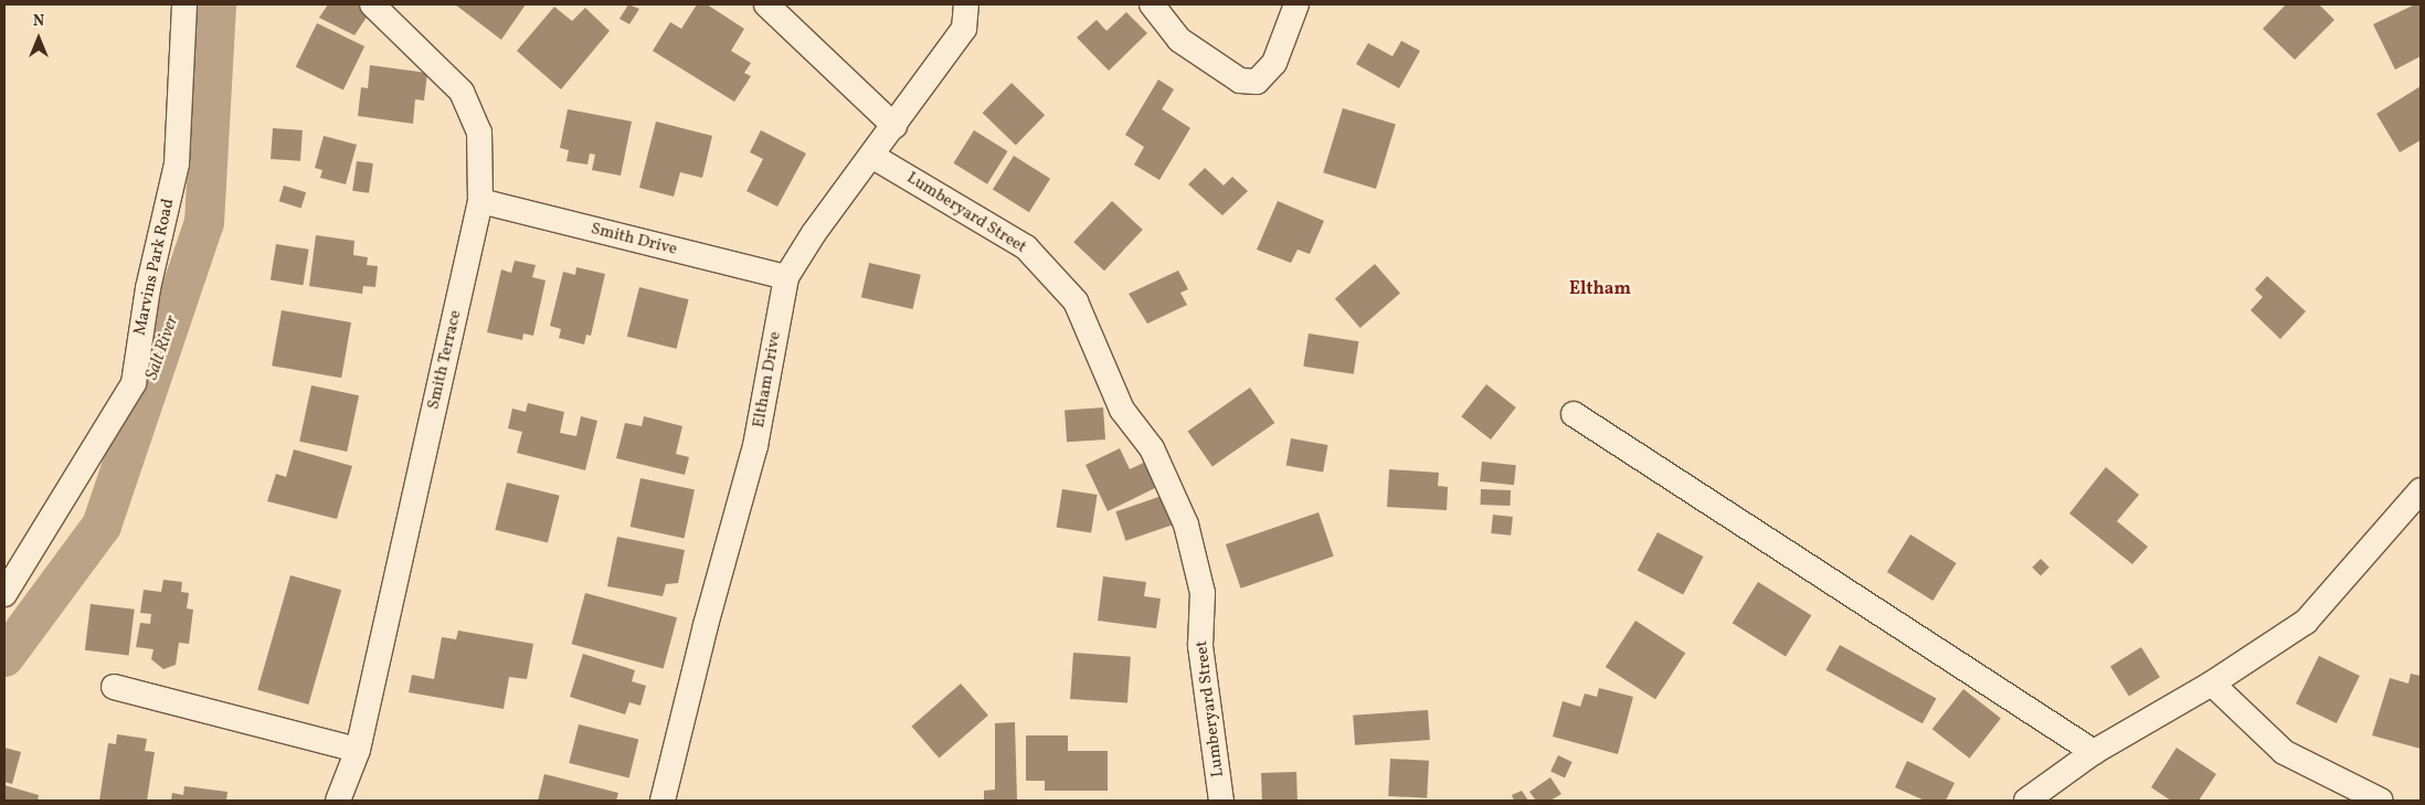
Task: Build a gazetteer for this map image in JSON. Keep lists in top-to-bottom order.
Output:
{
  "streets": {
    "street": [
      "Lumberyard Street",
      "Smith Drive",
      "Marvins Park Road",
      "Smith Terrace",
      "Eltham Drive"
    ]
  },
  "crossings": [
    ["Lumberyard Street", "Eltham Drive"],
    ["Smith Drive", "Smith Terrace"],
    ["Smith Drive", "Eltham Drive"]
  ],
  "districts": ["Eltham"],
  "water": ["Salt River"],
  "north": "top"
}
